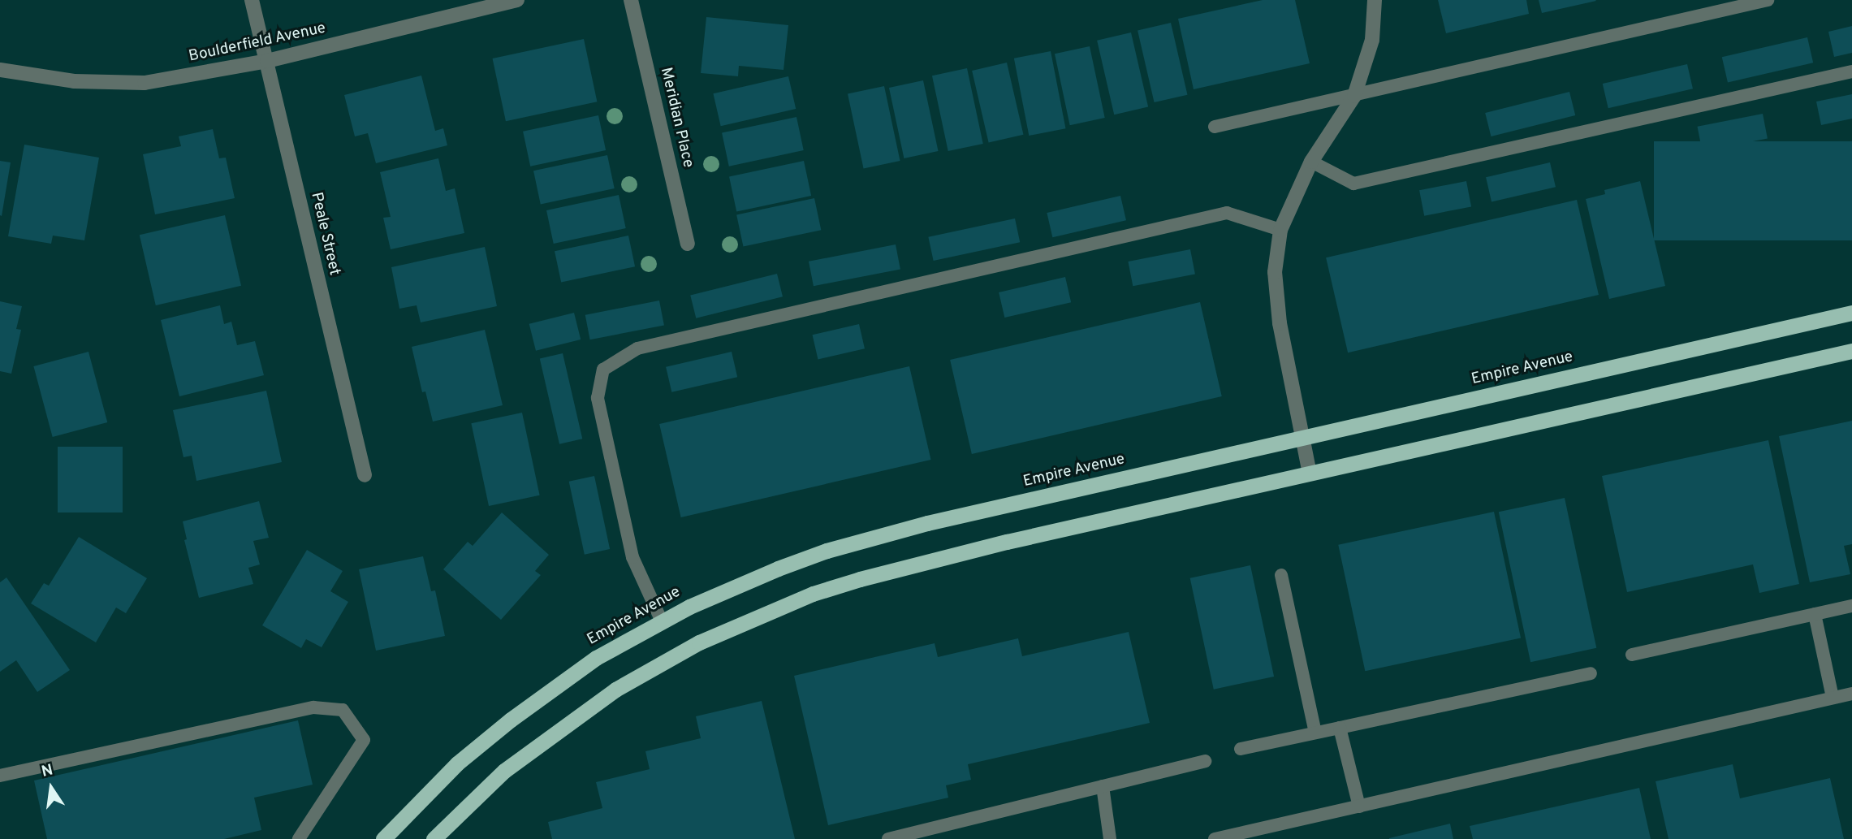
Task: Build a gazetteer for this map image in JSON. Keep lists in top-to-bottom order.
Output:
{
  "streets": {
    "highway": ["Empire Avenue"],
    "street": ["Boulderfield Avenue", "Meridian Place", "Peale Street"]
  },
  "crossings": [
    ["Boulderfield Avenue", "Peale Street"]
  ],
  "north": "top"
}
